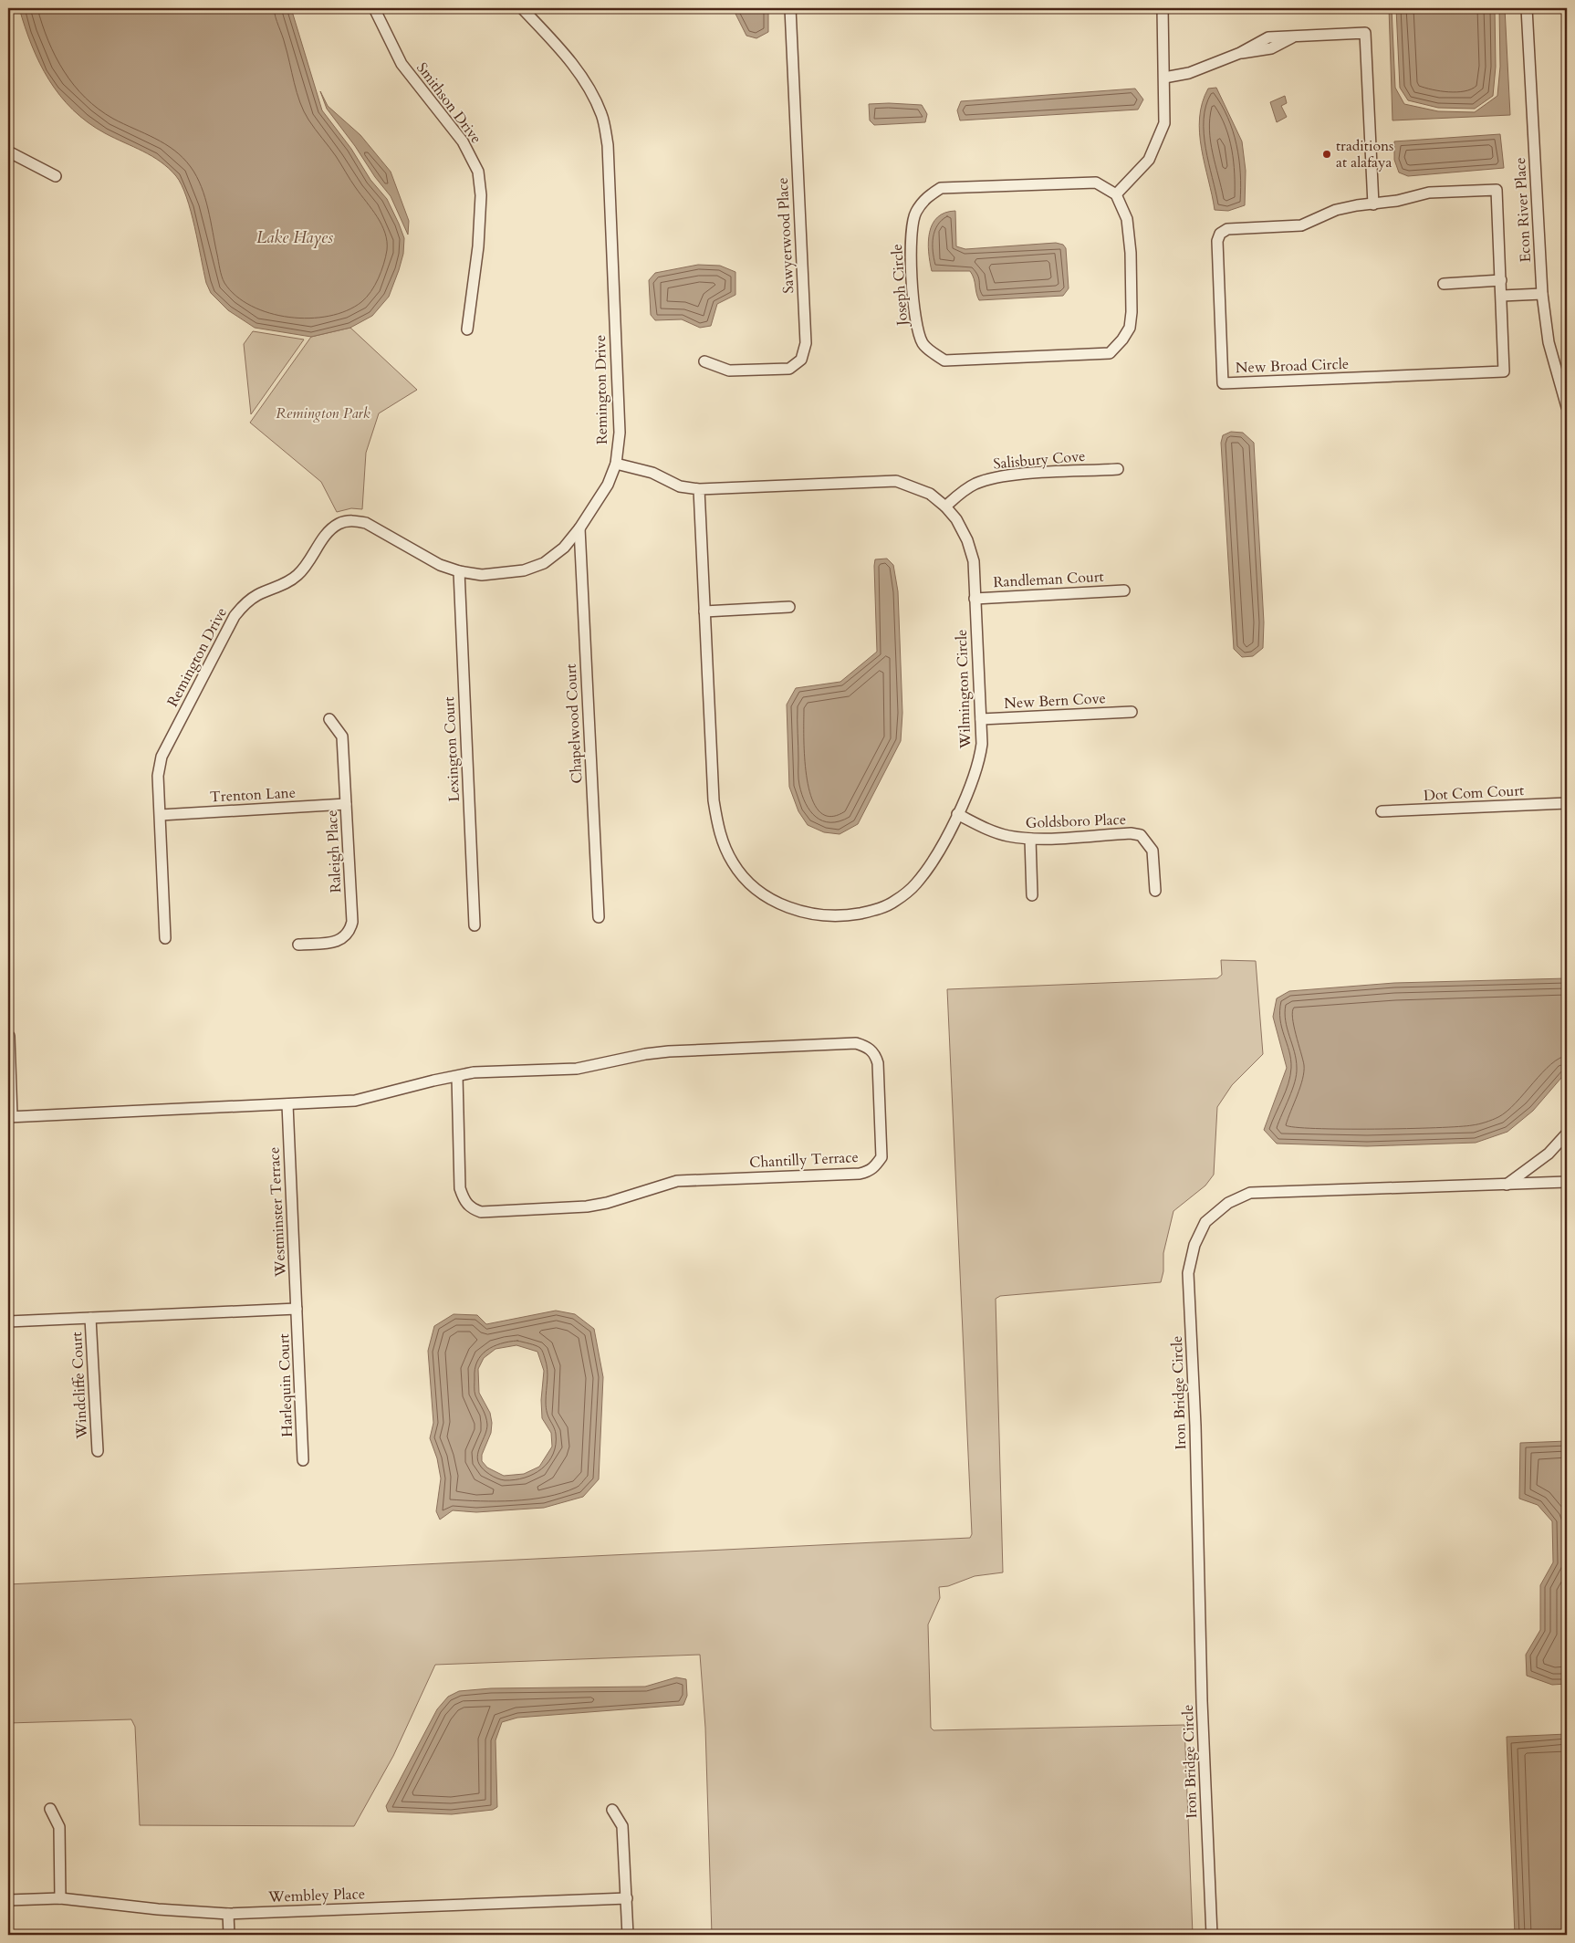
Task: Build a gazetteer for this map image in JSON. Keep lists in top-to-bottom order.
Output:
{
  "streets": {
    "street": [
      "Smithson Drive",
      "Econ River Place",
      "Sawyerwood Place",
      "Joseph Circle",
      "New Broad Circle",
      "Remington Drive",
      "Salisbury Cove",
      "Randleman Court",
      "Wilmington Circle",
      "New Bern Cove",
      "Chapelwood Court",
      "Lexington Court",
      "Dot Com Court",
      "Trenton Lane",
      "Goldsboro Place",
      "Raleigh Place",
      "Chantilly Terrace",
      "Westminster Terrace",
      "Windcliffe Court",
      "Harlequin Court",
      "Iron Bridge Circle",
      "Wembley Place"
    ]
  },
  "crossings": [
    ["Remington Drive", "Wilmington Circle"],
    ["Remington Drive", "Chapelwood Court"],
    ["Remington Drive", "Lexington Court"],
    ["Remington Drive", "Trenton Lane"],
    ["Salisbury Cove", "Wilmington Circle"],
    ["Randleman Court", "Wilmington Circle"],
    ["Wilmington Circle", "New Bern Cove"],
    ["Wilmington Circle", "Goldsboro Place"],
    ["Trenton Lane", "Raleigh Place"],
    ["Chantilly Terrace", "Westminster Terrace"],
    ["Westminster Terrace", "Harlequin Court"]
  ],
  "water": ["Lake Hayes"],
  "parks": ["Remington Park"],
  "places": ["traditions at alafaya"]
}
